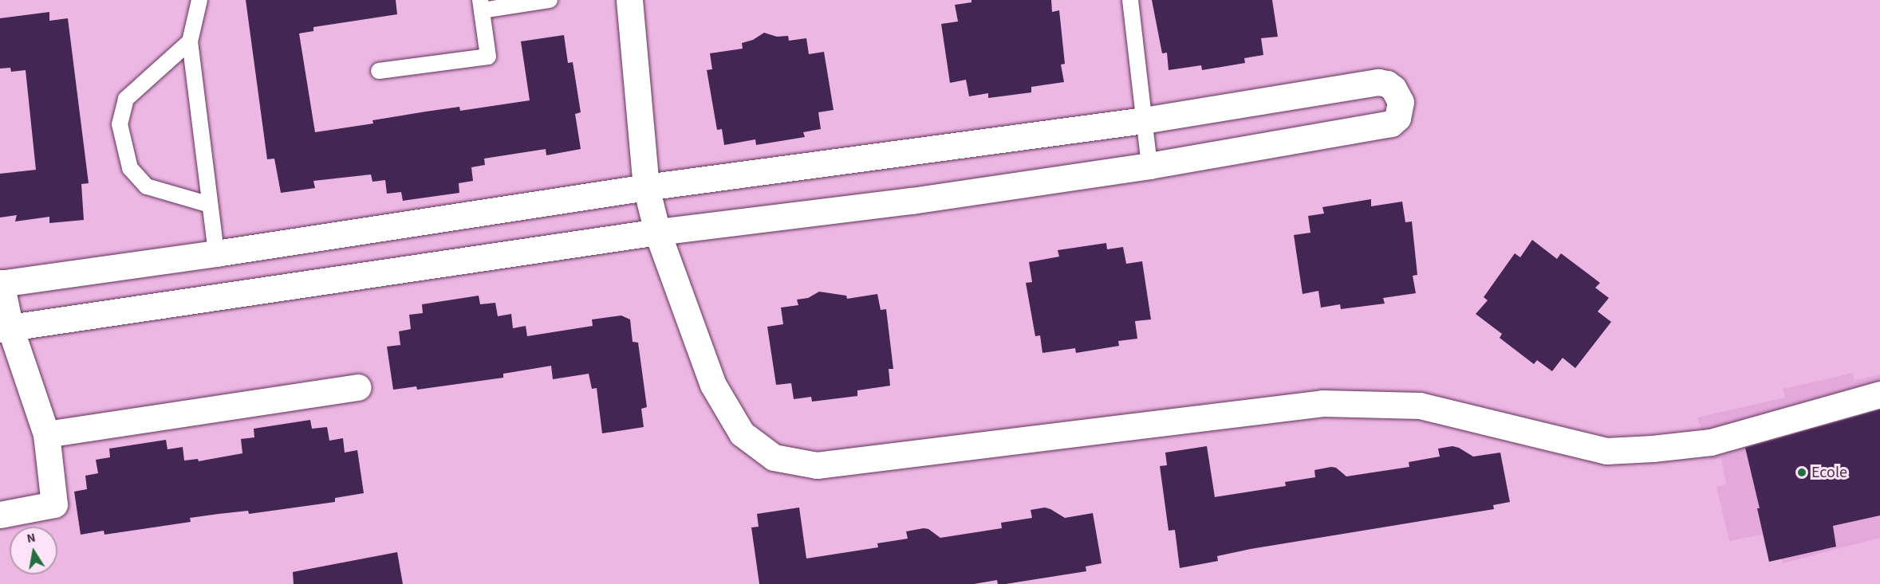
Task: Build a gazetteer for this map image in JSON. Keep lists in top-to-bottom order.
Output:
{
  "places": ["Ecole"],
  "north": "top"
}
